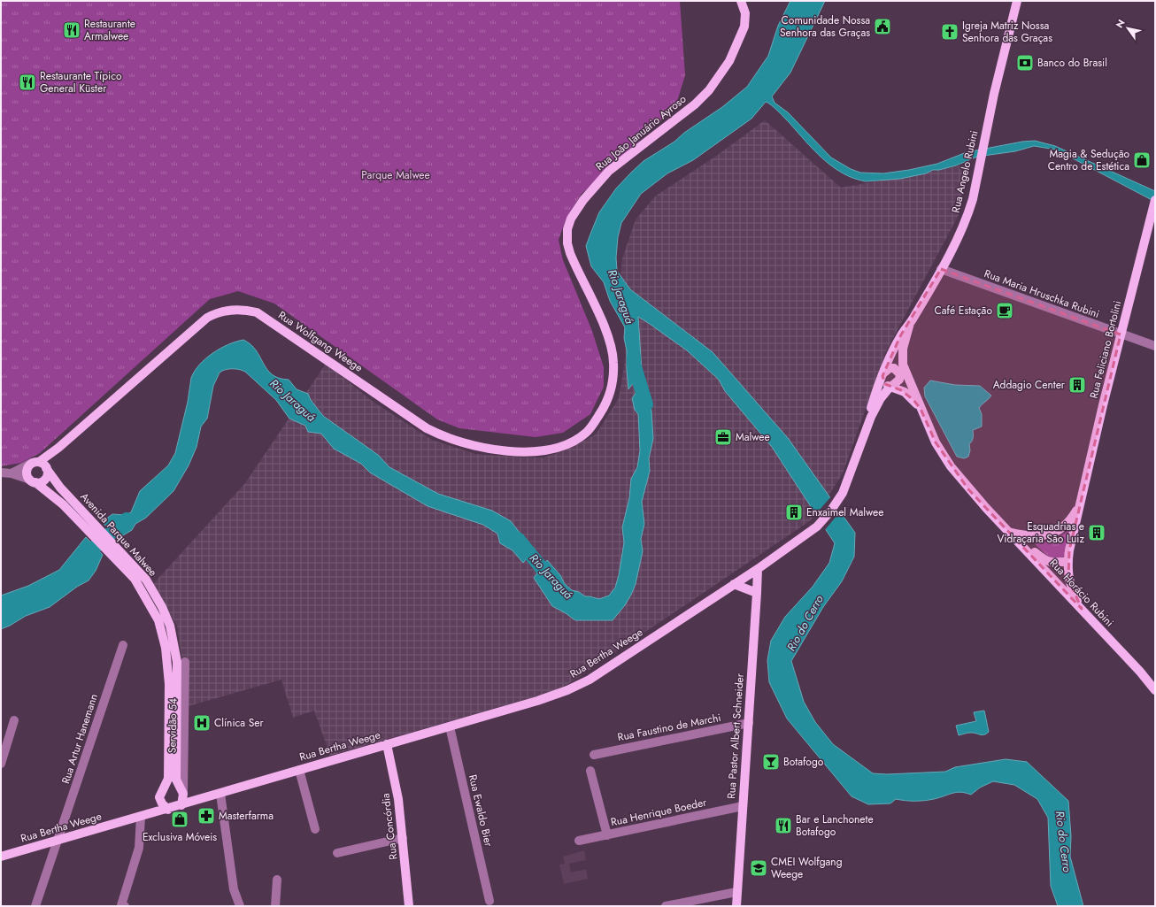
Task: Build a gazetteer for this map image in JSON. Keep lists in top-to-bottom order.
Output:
{
  "streets": {
    "main road": [
      "Rua João Januário Ayroso",
      "Rua Angelo Rubini",
      "Rua Wolfgang Weege",
      "Rua Feliciano Bortolini",
      "Avenida Parque Malwee",
      "Rua Horácio Rubini",
      "Rua Bertha Weege",
      "Rua Pastor Albert Schneider",
      "Rua Concórdia"
    ],
    "street": [
      "Rua Maria Hruschka Rubini",
      "Servidão 54",
      "Rua Faustino de Marchi",
      "Rua Artur Hanemann",
      "Rua Ewaldo Bier",
      "Rua Henrique Boeder"
    ]
  },
  "crossings": [
    ["Rua João Januário Ayroso", "Rua Wolfgang Weege"],
    ["Rua Angelo Rubini", "Rua Maria Hruschka Rubini"],
    ["Rua Angelo Rubini", "Rua Horácio Rubini"],
    ["Rua Angelo Rubini", "Rua Bertha Weege"],
    ["Rua Maria Hruschka Rubini", "Rua Feliciano Bortolini"],
    ["Rua Wolfgang Weege", "Avenida Parque Malwee"],
    ["Rua Feliciano Bortolini", "Rua Horácio Rubini"],
    ["Avenida Parque Malwee", "Rua Bertha Weege"],
    ["Avenida Parque Malwee", "Servidão 54"],
    ["Rua Horácio Rubini", "Rua Bertha Weege"],
    ["Rua Bertha Weege", "Servidão 54"],
    ["Rua Bertha Weege", "Rua Pastor Albert Schneider"],
    ["Rua Bertha Weege", "Rua Artur Hanemann"],
    ["Rua Bertha Weege", "Rua Ewaldo Bier"],
    ["Rua Bertha Weege", "Rua Concórdia"],
    ["Rua Faustino de Marchi", "Rua Pastor Albert Schneider"],
    ["Rua Pastor Albert Schneider", "Rua Henrique Boeder"]
  ],
  "water": ["Rio Jaraguá", "Rio do Cerro"],
  "parks": ["Parque Malwee"],
  "places": {
    "public building": ["Comunidade Nossa Senhora das Graças"],
    "restaurant": ["Restaurante Armalwee", "Restaurante Típico General Küster", "Bar e Lanchonete Botafogo"],
    "church": ["Igreja Matriz Nossa Senhora das Graças"],
    "bank": ["Banco do Brasil"],
    "shop": ["Magia & Sedução Centro de Estética", "Exclusiva Móveis"],
    "cafe": ["Café Estação"],
    "building": ["Addagio Center", "Enxaimel Malwee", "Esquadrias e Vidraçaria São Luiz"],
    "office": ["Malwee"],
    "hospital": ["Clínica Ser"],
    "bar": ["Botafogo"],
    "pharmacy": ["Masterfarma"],
    "school or university": ["CMEI Wolfgang Weege"]
  },
  "north": "top left"
}
